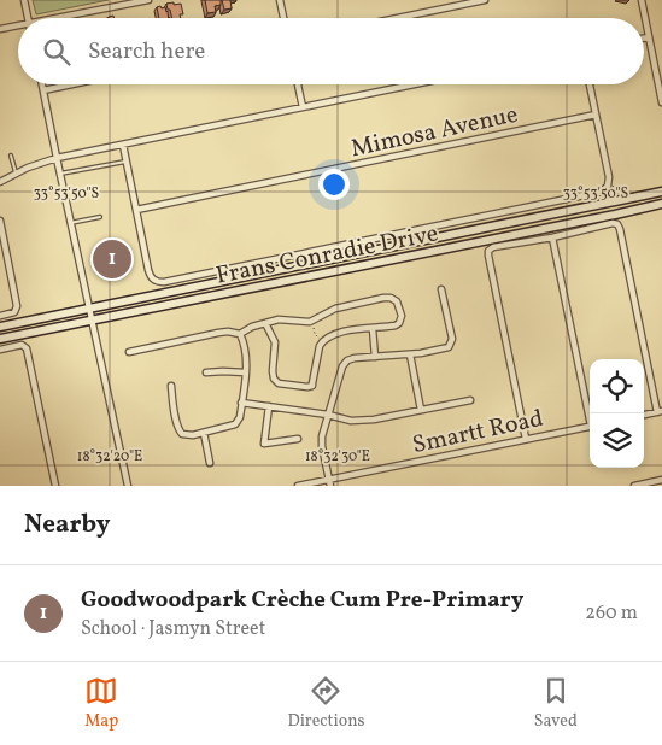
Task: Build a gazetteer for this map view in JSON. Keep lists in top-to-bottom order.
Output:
{
  "streets": {
    "main road": ["Frans Conradie Drive"],
    "street": ["Mimosa Avenue", "Smartt Road"]
  },
  "page": {
    "search": "Search here",
    "pins": "1",
    "heading": "Nearby",
    "list": [
      {
        "mark": "1",
        "name": "Goodwoodpark Crèche Cum Pre-Primary",
        "note": "School · Jasmyn Street",
        "value": "260 m"
      }
    ],
    "nav": ["Map", "Directions", "Saved"]
  },
  "coordinates": ["33°53'50\"S", "18°32'20\"E", "18°32'30\"E"]
}
